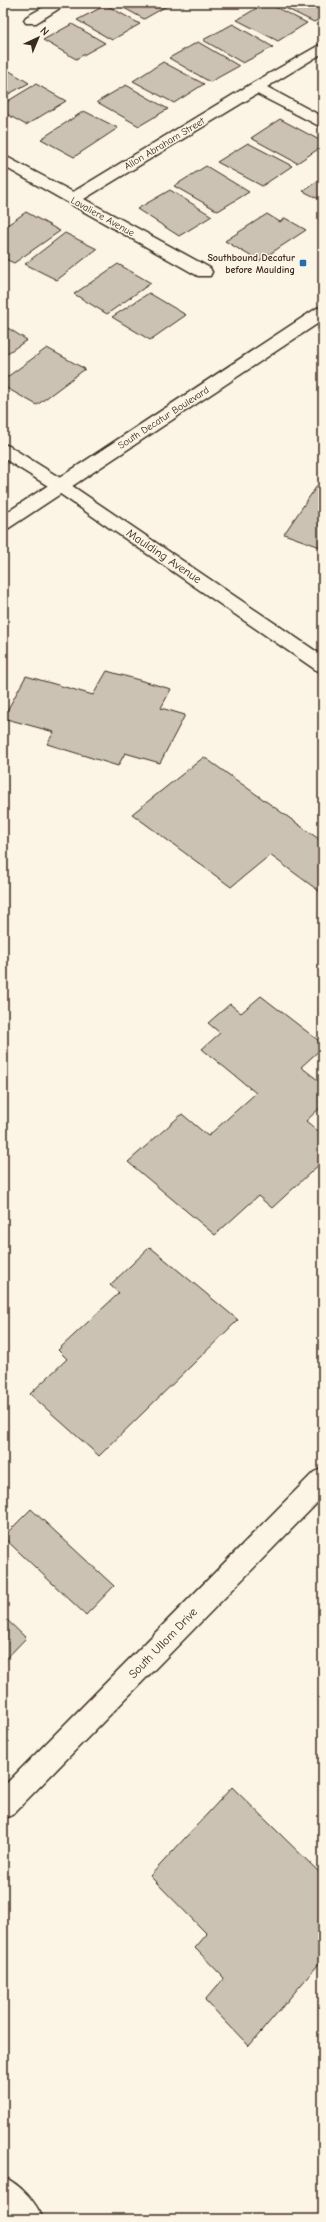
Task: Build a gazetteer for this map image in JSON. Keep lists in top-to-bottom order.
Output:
{
  "streets": {
    "street": [
      "Allon Abraham Street",
      "Lavaliere Avenue",
      "South Decatur Boulevard",
      "Maulding Avenue",
      "South Ullom Drive"
    ]
  },
  "crossings": [
    ["Allon Abraham Street", "Lavaliere Avenue"],
    ["South Decatur Boulevard", "Maulding Avenue"]
  ],
  "places": {
    "transit": ["Southbound Decatur before Maulding"]
  },
  "north": "top right"
}
